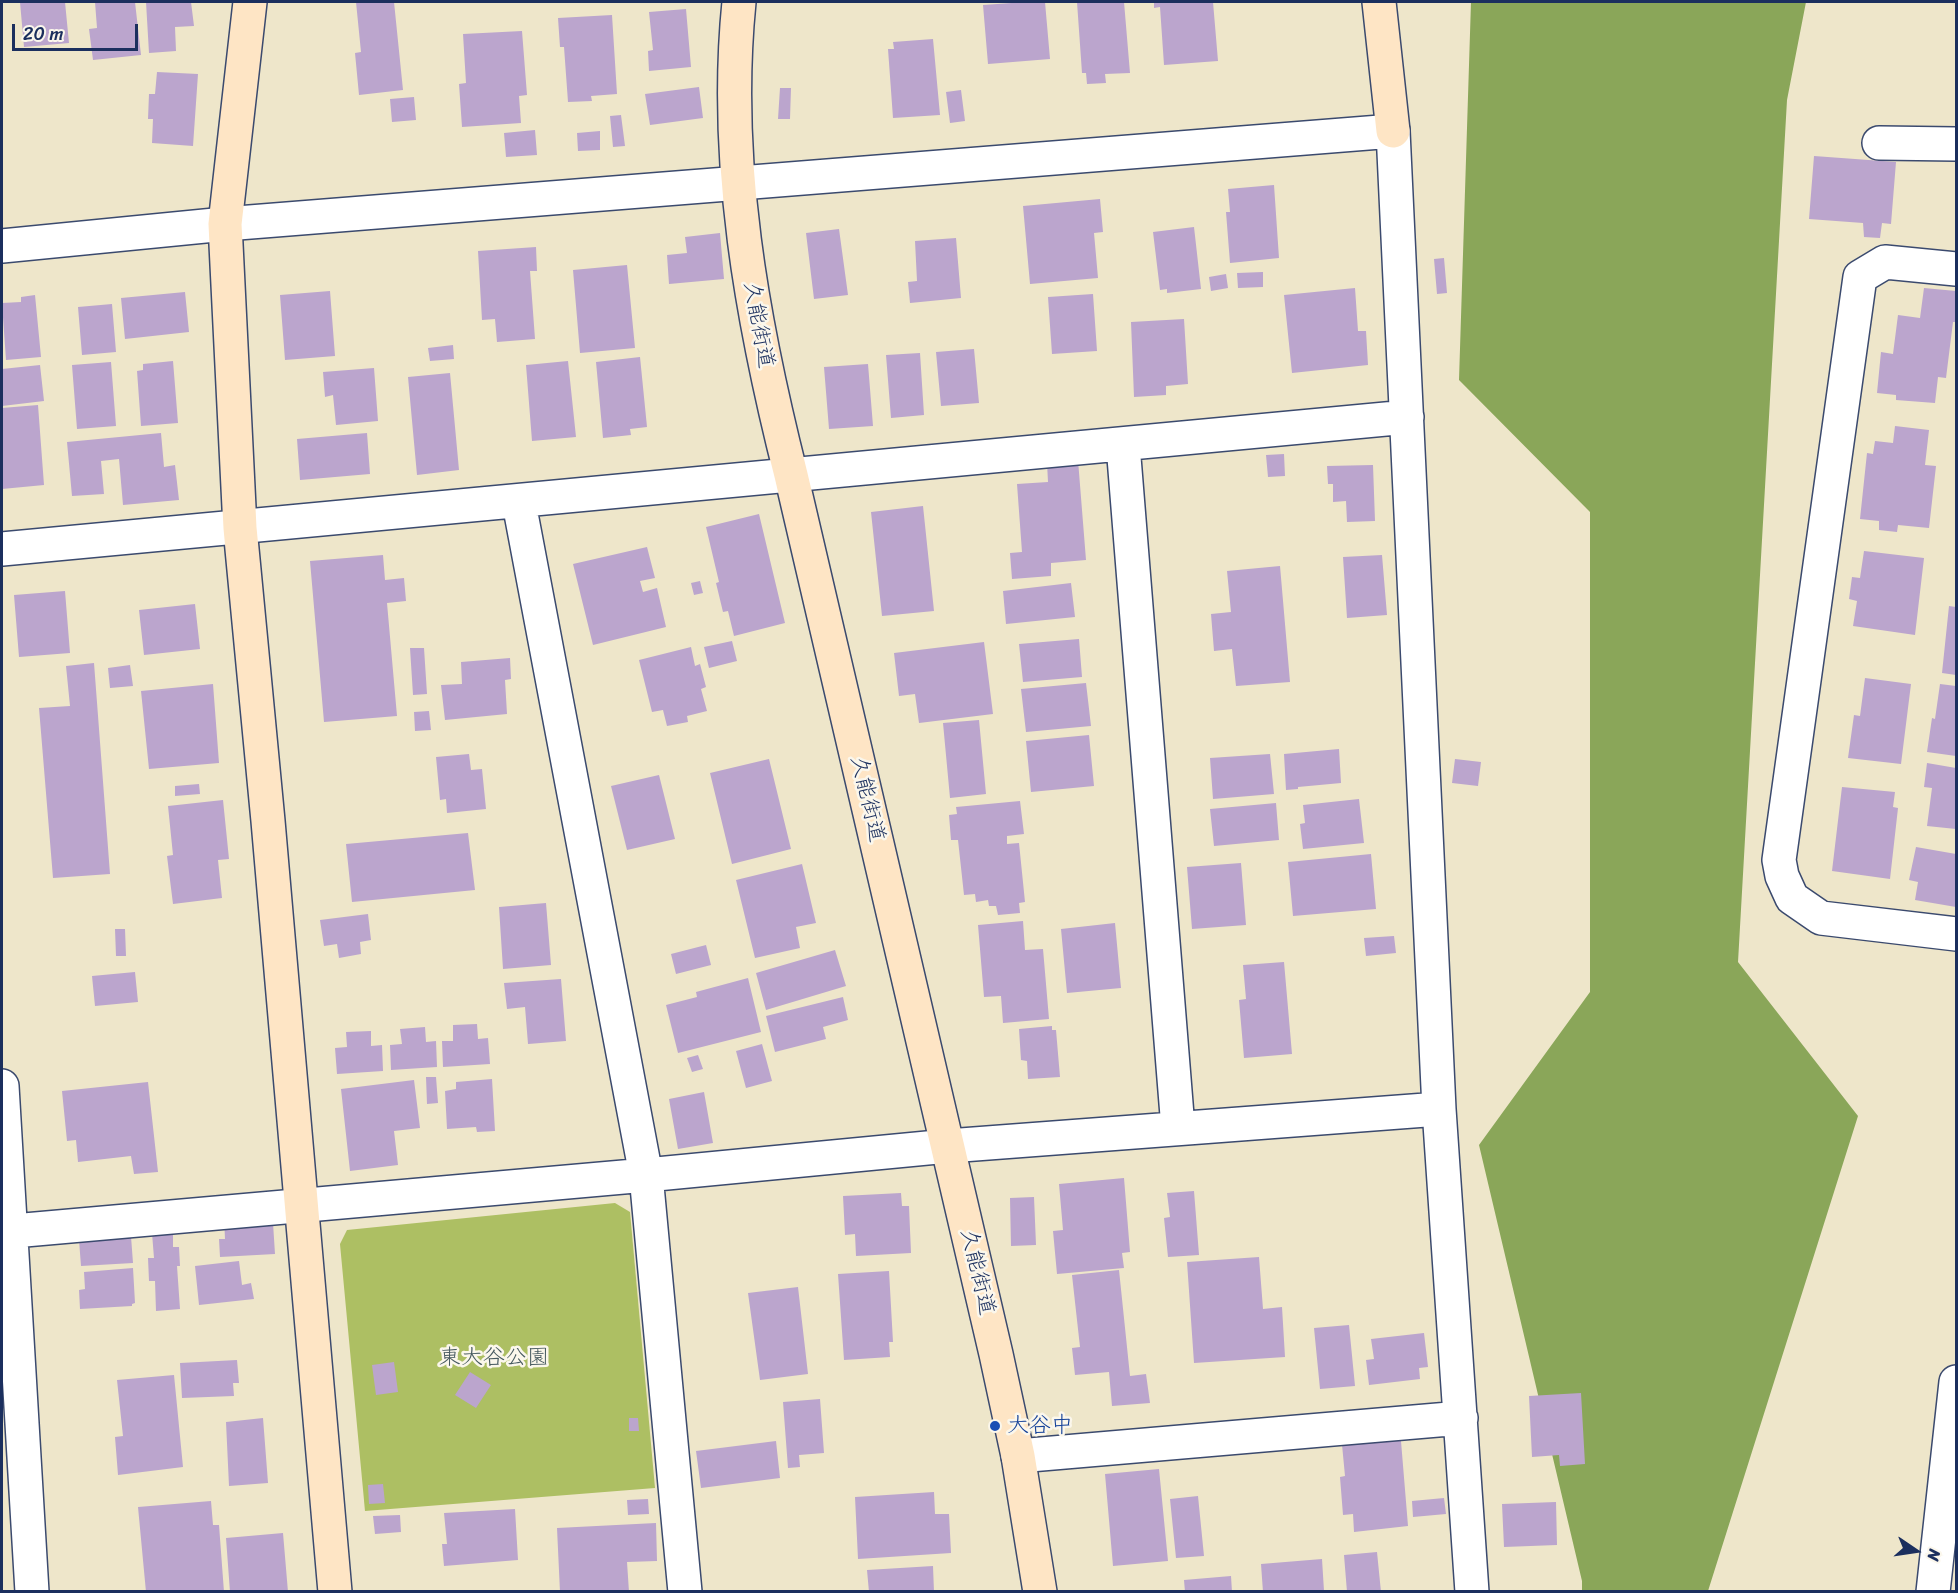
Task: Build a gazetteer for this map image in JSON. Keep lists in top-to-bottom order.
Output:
{
  "streets": {
    "street": ["久能街道"]
  },
  "parks": ["東大谷公園"],
  "places": ["大谷中"],
  "scale_bar": "20 m",
  "north": "right"
}
